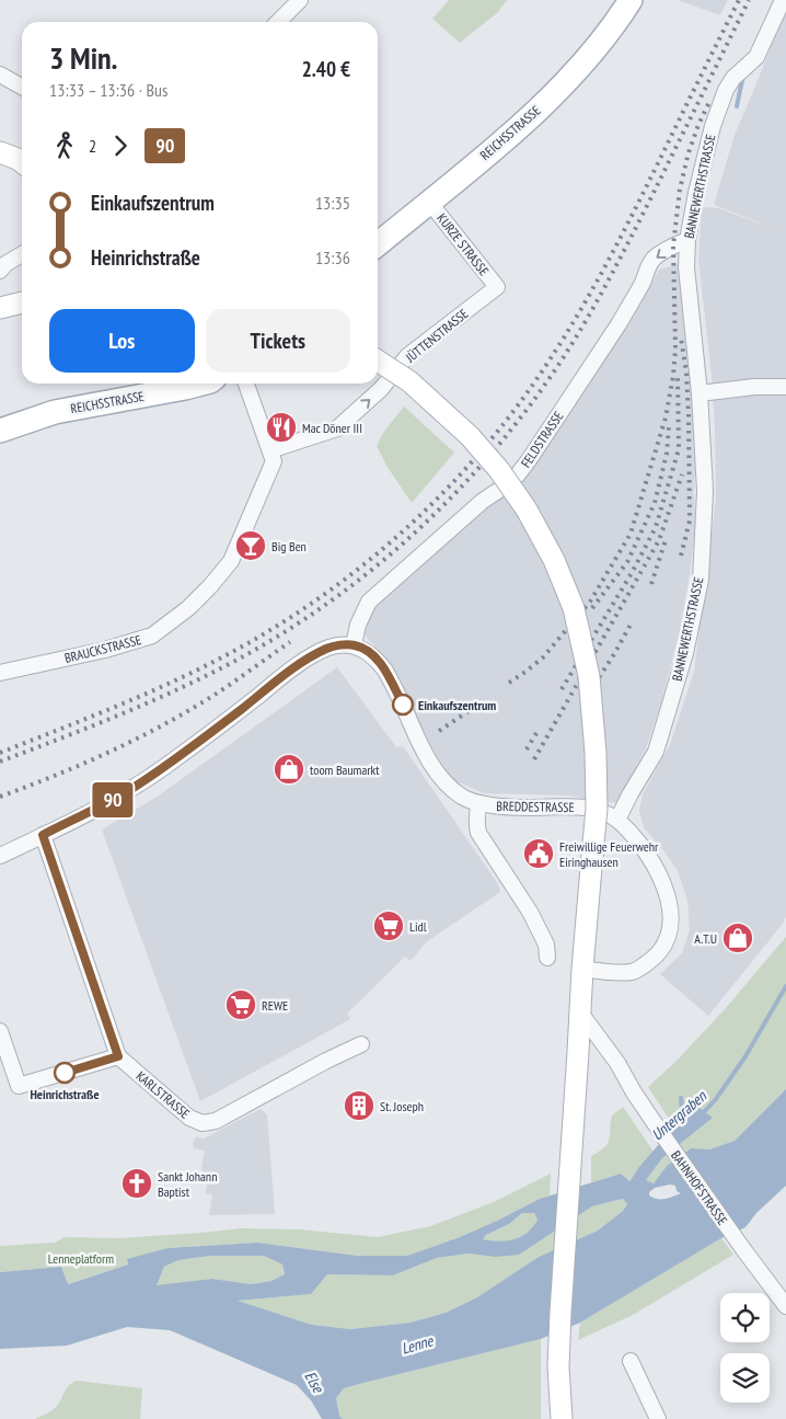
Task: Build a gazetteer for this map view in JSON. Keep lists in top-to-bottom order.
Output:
{
  "streets": {
    "main road": ["REICHSSTRASSE"],
    "street": [
      "BANNEWERTHSTRASSE",
      "KURZE STRASSE",
      "JÜTTENSTRASSE",
      "FELDSTRASSE",
      "BRAUCKSTRASSE",
      "BREDDESTRASSE",
      "KARLSTRASSE",
      "BAHNHOFSTRASSE"
    ]
  },
  "crossings": [
    ["REICHSSTRASSE", "KURZE STRASSE"],
    ["BANNEWERTHSTRASSE", "FELDSTRASSE"],
    ["BANNEWERTHSTRASSE", "BREDDESTRASSE"],
    ["KURZE STRASSE", "JÜTTENSTRASSE"],
    ["JÜTTENSTRASSE", "BRAUCKSTRASSE"],
    ["FELDSTRASSE", "BREDDESTRASSE"]
  ],
  "one_way": ["JÜTTENSTRASSE", "FELDSTRASSE"],
  "water": ["Untergraben", "Lenne", "Else"],
  "parks": ["Lenneplatform"],
  "places": {
    "restaurant": ["Mac Döner III"],
    "bar": ["Big Ben"],
    "other": ["Einkaufszentrum", "Heinrichstraße"],
    "shop": ["toom Baumarkt", "A.T.U"],
    "public building": ["Freiwillige Feuerwehr Eiringhausen"],
    "supermarket": ["Lidl", "REWE"],
    "building": ["St. Joseph"],
    "church": ["Sankt Johann Baptist"]
  },
  "lines": ["bus line 90"],
  "page": {
    "on_map": "90",
    "heading": ["3 Min.", "13:33 – 13:36 · Bus", "2.40 €"],
    "legs": ["2", "90"],
    "list": [
      {
        "name": "Einkaufszentrum",
        "value": "13:35"
      },
      {
        "name": "Heinrichstraße",
        "value": "13:36"
      }
    ],
    "buttons": ["Los", "Tickets"]
  }
}
